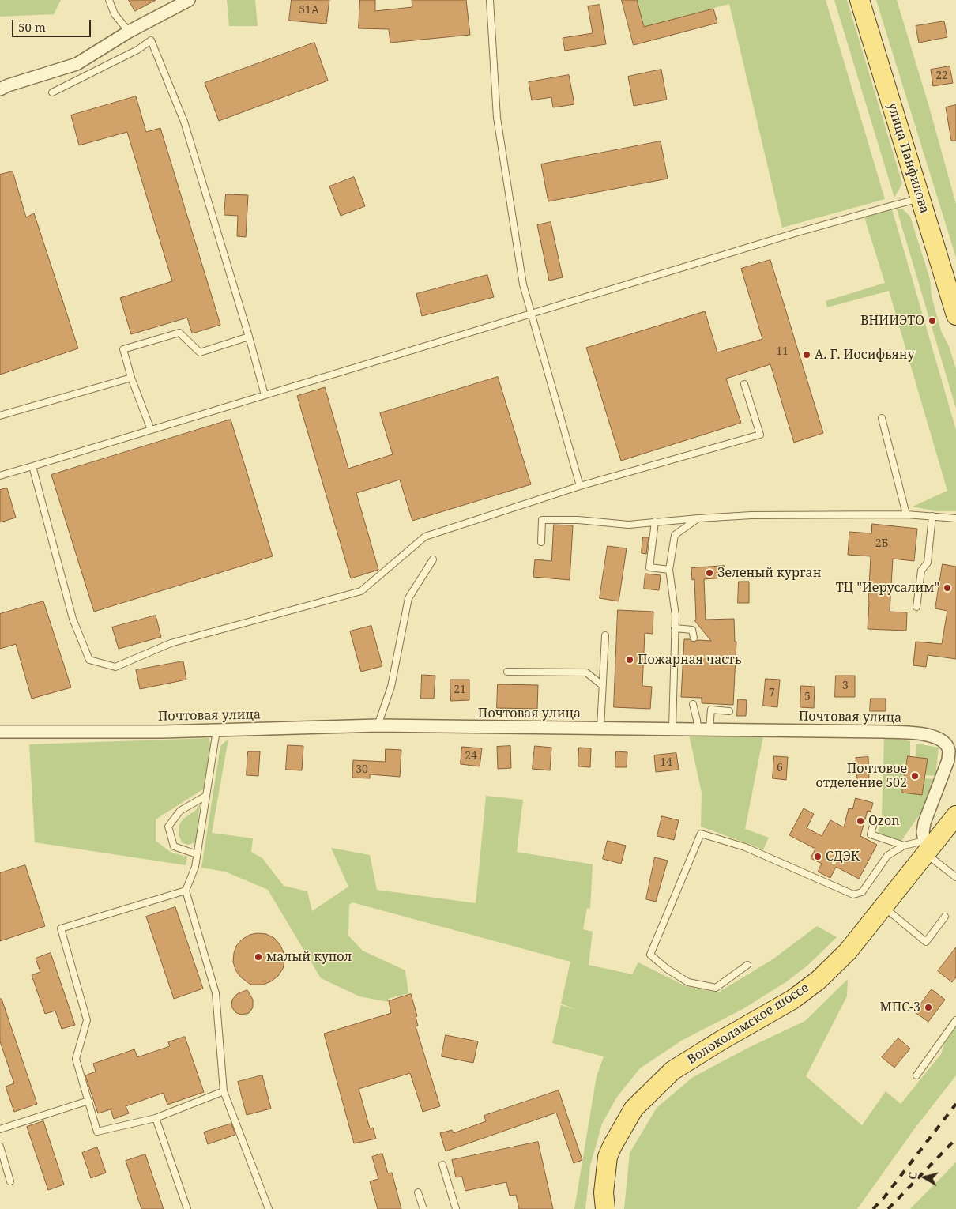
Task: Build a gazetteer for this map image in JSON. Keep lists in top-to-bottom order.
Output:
{
  "streets": {
    "main road": ["улица Панфилова", "Волоколамское шоссе"],
    "street": ["Почтовая улица"]
  },
  "places": [
    "ВНИИЭТО",
    "А. Г. Иосифьяну",
    "Зеленый курган",
    "ТЦ \"Иерусалим\"",
    "Пожарная часть",
    "Почтовое отделение 502",
    "Ozon",
    "СДЭК",
    "малый купол",
    "МПС-3"
  ],
  "house_numbers": [
    "51А",
    "22",
    "11",
    "2Б",
    "3",
    "21",
    "7",
    "5",
    "24",
    "14",
    "6",
    "30"
  ],
  "scale_bar": "50 m",
  "north": "left"
}
